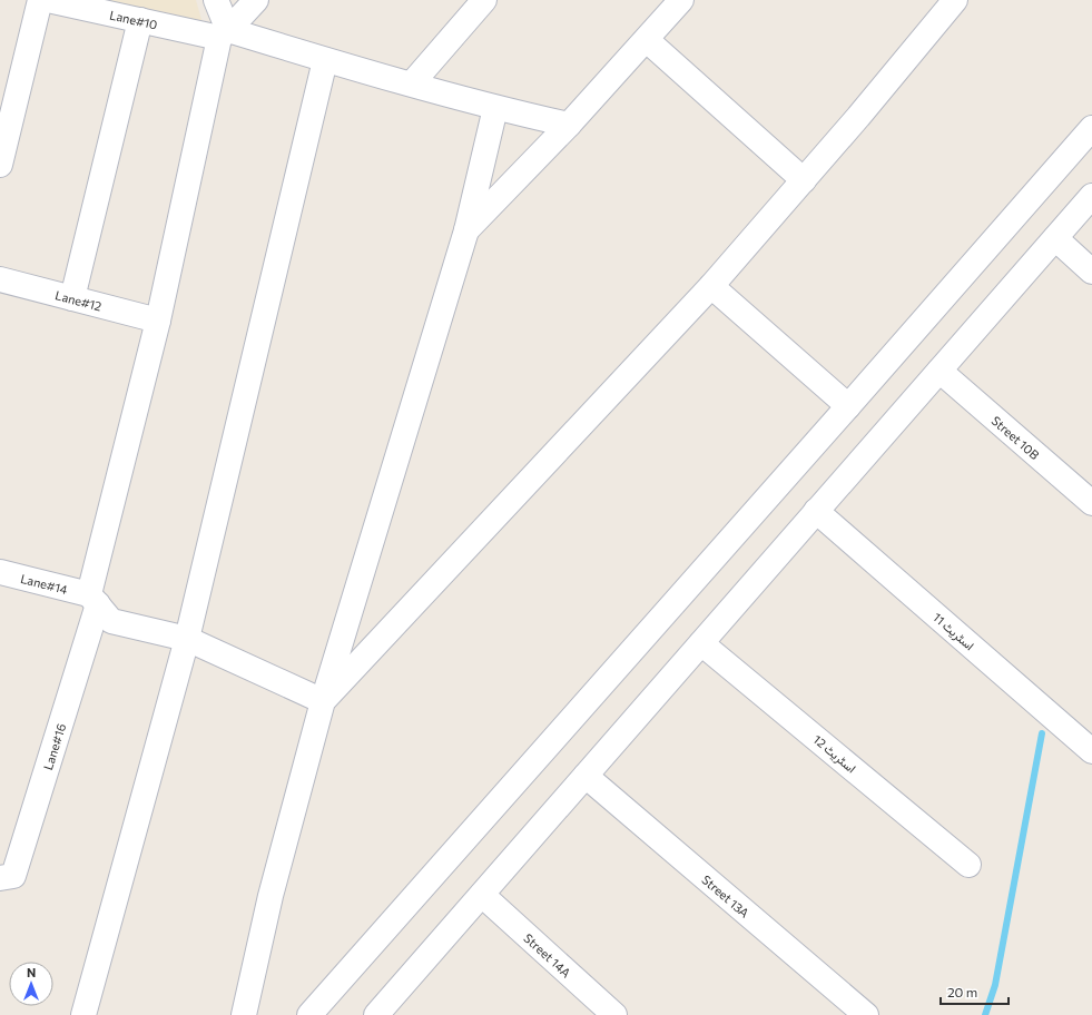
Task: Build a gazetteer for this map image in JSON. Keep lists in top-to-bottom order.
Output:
{
  "streets": {
    "street": [
      "Lane#10",
      "Lane#12",
      "Street 10B",
      "Lane#14",
      "اسٹریٹ 11",
      "Lane#16",
      "اسٹریٹ 12",
      "Street 13A",
      "Street 14A"
    ]
  },
  "crossings": [
    ["Lane#14", "Lane#16"]
  ],
  "scale_bar": "20 m",
  "north": "top"
}
